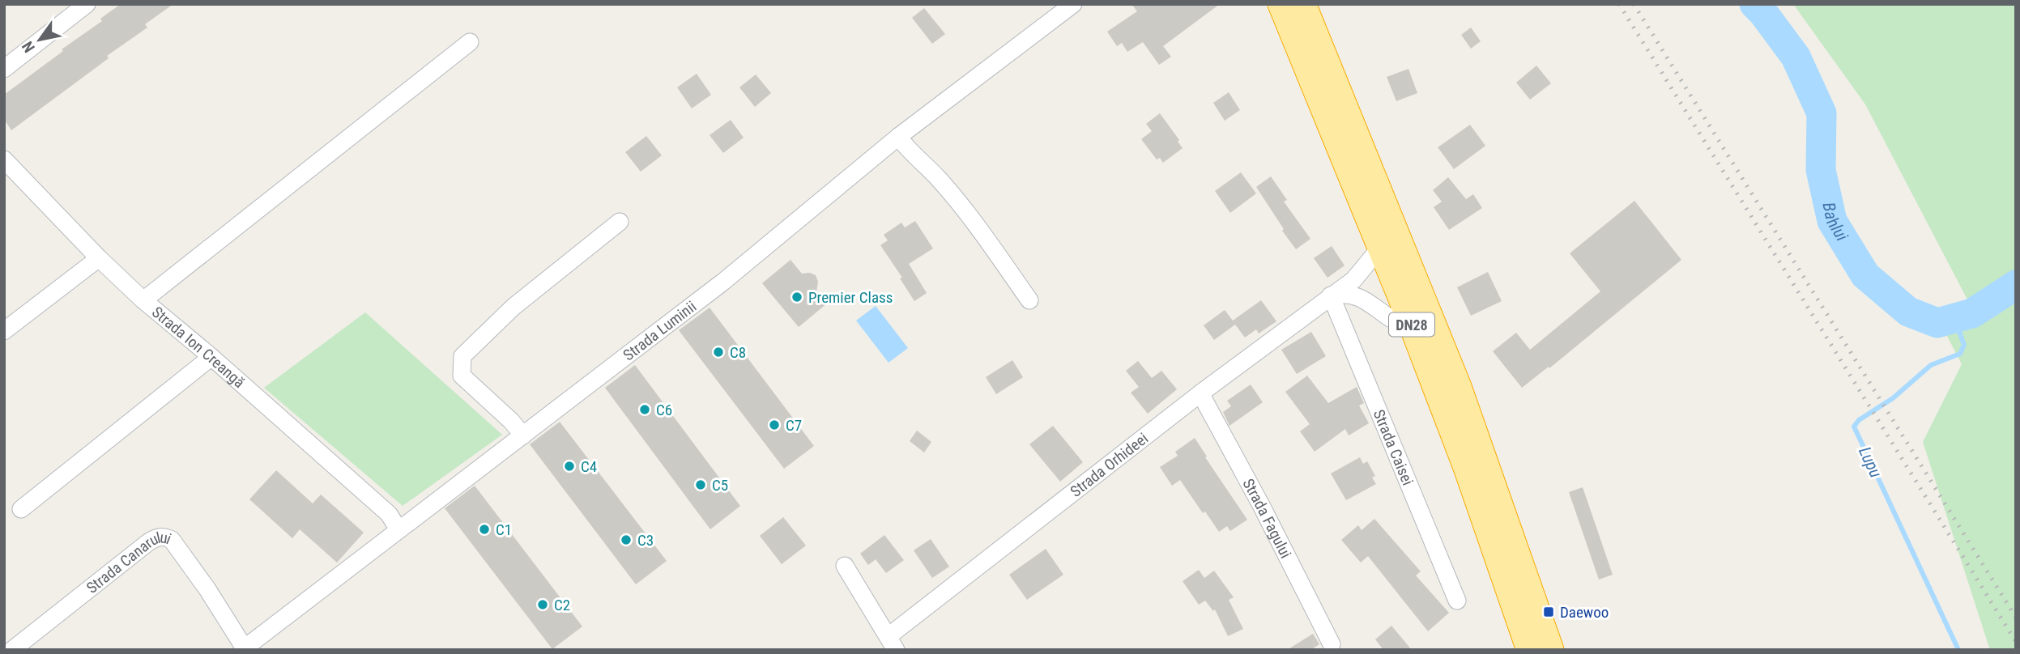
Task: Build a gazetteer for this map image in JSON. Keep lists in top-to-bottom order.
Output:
{
  "streets": {
    "highway": ["DN28"],
    "street": [
      "Strada Luminii",
      "Strada Ion Creangă",
      "Strada Caisei",
      "Strada Orhideei",
      "Strada Fagului",
      "Strada Canarului"
    ]
  },
  "crossings": [
    ["DN28", "Strada Orhideei"],
    ["Strada Luminii", "Strada Ion Creangă"],
    ["Strada Luminii", "Strada Canarului"],
    ["Strada Caisei", "Strada Orhideei"],
    ["Strada Orhideei", "Strada Fagului"]
  ],
  "water": ["Bahlui", "Lupu"],
  "places": {
    "other": [
      "Premier Class",
      "C8",
      "C6",
      "C7",
      "C4",
      "C5",
      "C1",
      "C3",
      "C2"
    ],
    "transit": ["Daewoo"]
  },
  "north": "bottom left"
}
